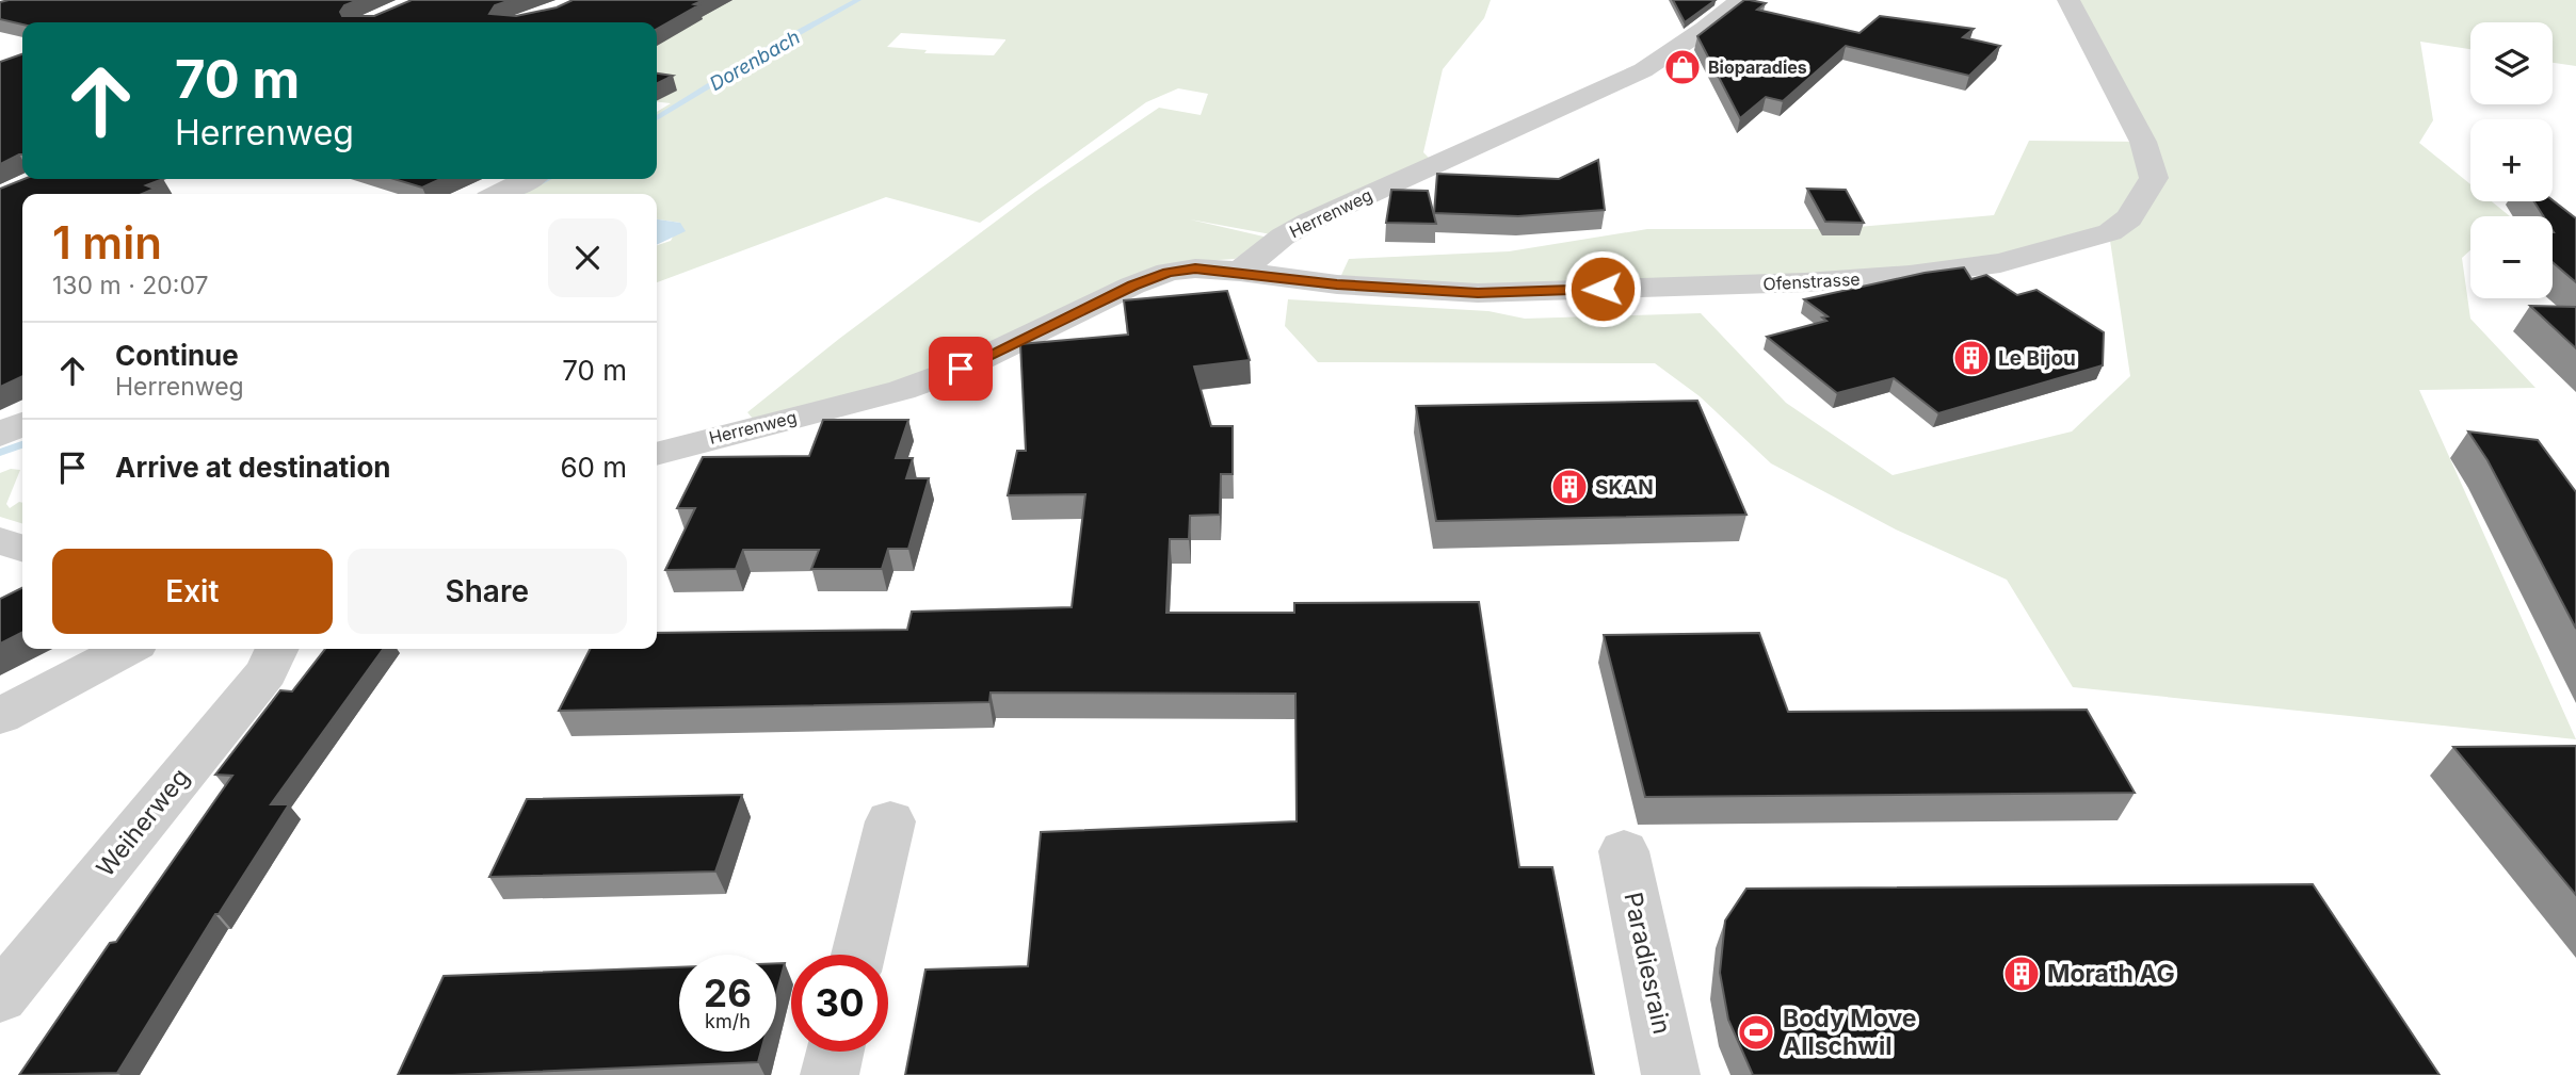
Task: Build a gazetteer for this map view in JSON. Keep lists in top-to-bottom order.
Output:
{
  "streets": {
    "street": [
      "Herrenweg",
      "Ofenstrasse",
      "Weiherweg",
      "Paradiesrain"
    ]
  },
  "crossings": [
    ["Herrenweg", "Ofenstrasse"]
  ],
  "water": ["Dorenbach"],
  "places": {
    "shop": ["Bioparadies"],
    "building": ["Le Bijou", "SKAN", "Morath AG"],
    "sports": ["Body Move Allschwil"]
  },
  "page": {
    "map_buttons": ["+", "−"],
    "turn": ["70 m", "Herrenweg"],
    "heading": ["1 min", "130 m · 20:07"],
    "list": [
      {
        "name": "Continue",
        "note": "Herrenweg",
        "value": "70 m"
      },
      {
        "name": "Arrive at destination",
        "value": "60 m"
      }
    ],
    "buttons": ["Exit", "Share"],
    "speed": "26 km/h",
    "limit": "30"
  }
}
